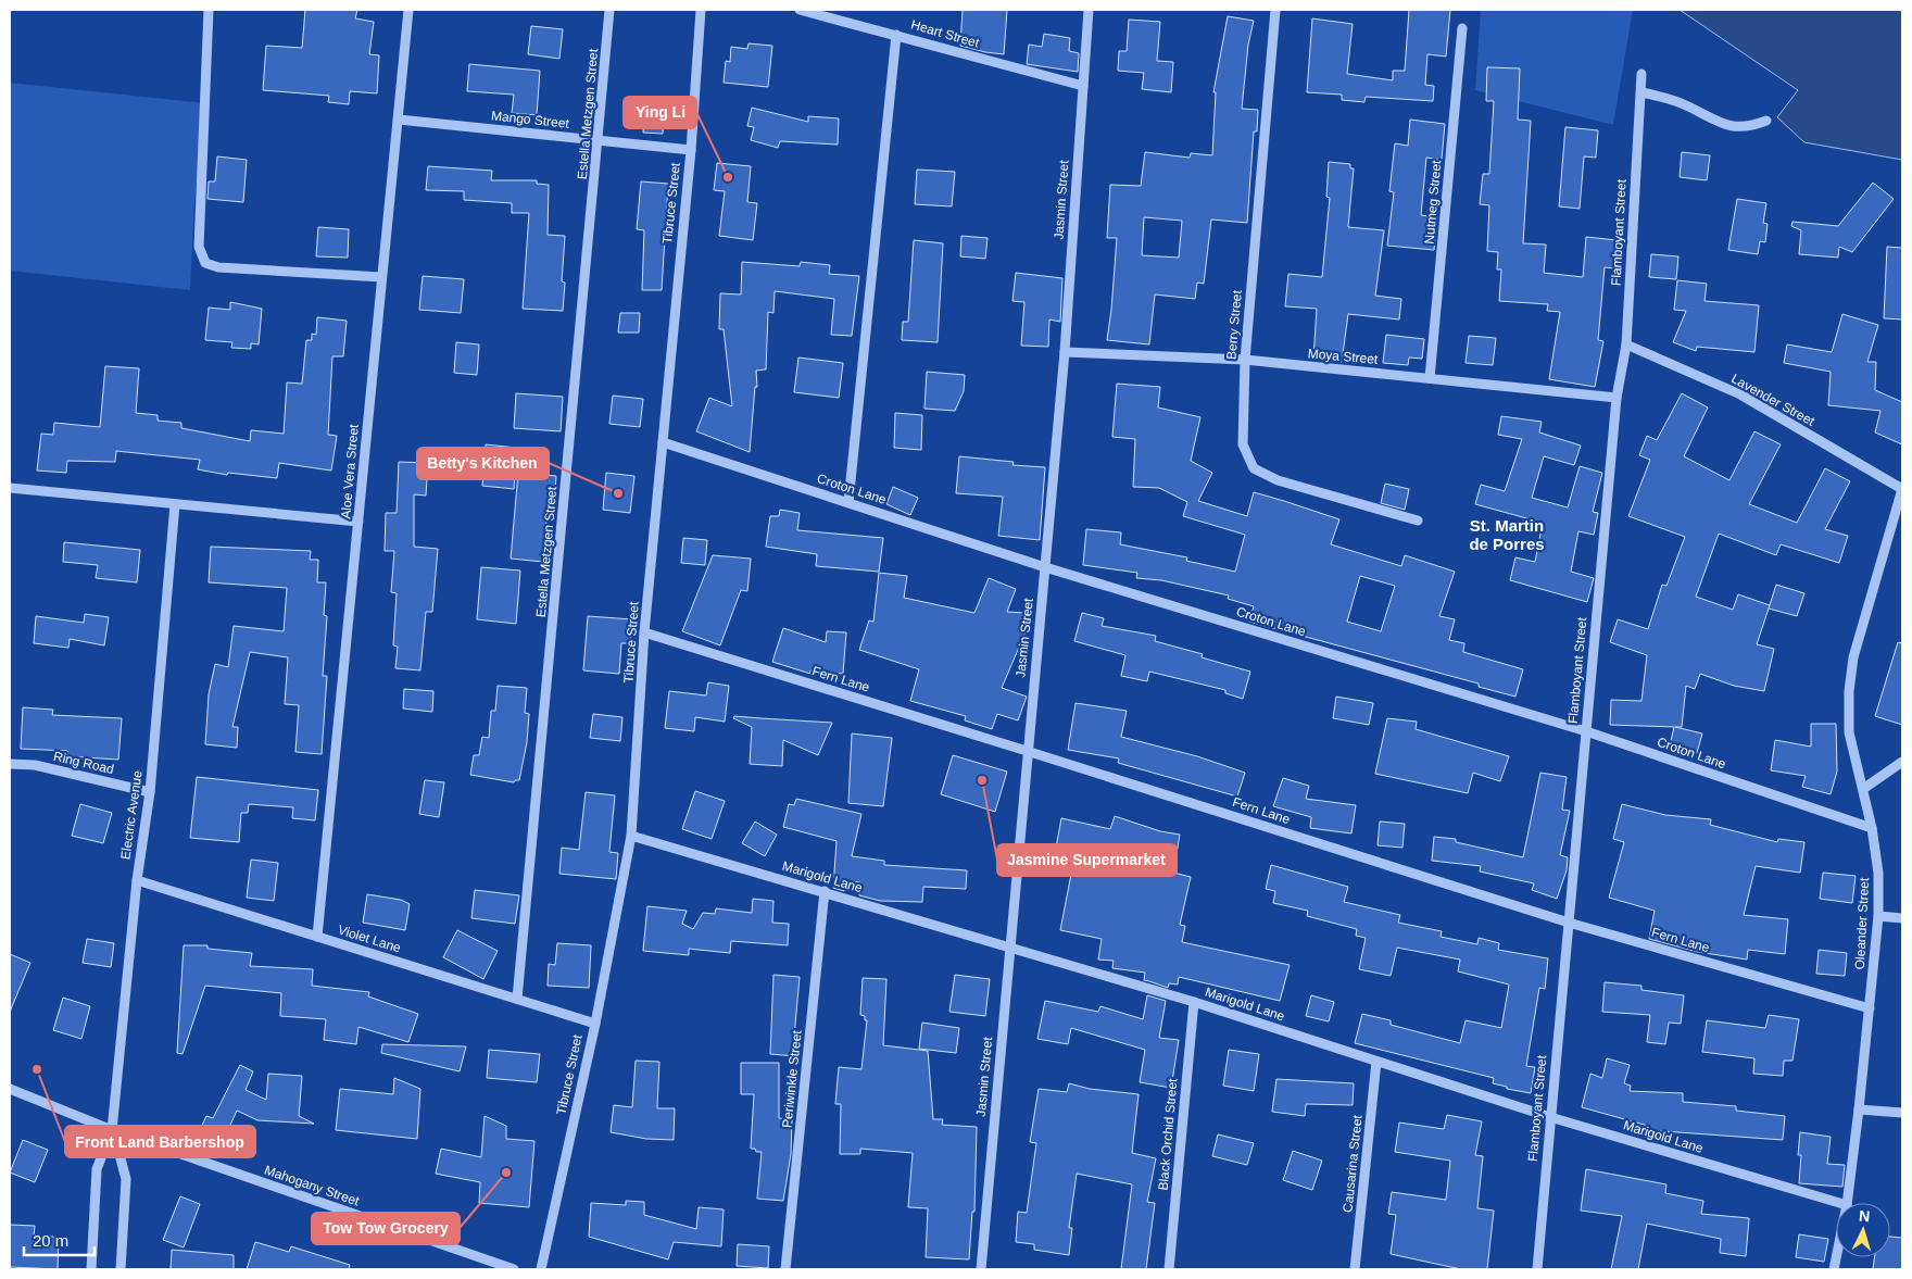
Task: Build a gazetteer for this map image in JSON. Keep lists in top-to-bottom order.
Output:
{
  "streets": {
    "street": [
      "Heart Street",
      "Estella Metzgen Street",
      "Mango Street",
      "Jasmin Street",
      "Nutmeg Street",
      "Tibruce Street",
      "Flamboyant Street",
      "Berry Street",
      "Moya Street",
      "Lavender Street",
      "Aloe Vera Street",
      "Croton Lane",
      "Fern Lane",
      "Ring Road",
      "Electric Avenue",
      "Marigold Lane",
      "Oleander Street",
      "Violet Lane",
      "Periwinkle Street",
      "Black Orchid Street",
      "Causarina Street",
      "Mahogany Street"
    ]
  },
  "crossings": [
    ["Heart Street", "Jasmin Street"],
    ["Estella Metzgen Street", "Mango Street"],
    ["Estella Metzgen Street", "Violet Lane"],
    ["Mango Street", "Tibruce Street"],
    ["Mango Street", "Aloe Vera Street"],
    ["Jasmin Street", "Moya Street"],
    ["Jasmin Street", "Croton Lane"],
    ["Jasmin Street", "Fern Lane"],
    ["Jasmin Street", "Marigold Lane"],
    ["Nutmeg Street", "Moya Street"],
    ["Tibruce Street", "Croton Lane"],
    ["Tibruce Street", "Fern Lane"],
    ["Tibruce Street", "Marigold Lane"],
    ["Tibruce Street", "Violet Lane"],
    ["Flamboyant Street", "Moya Street"],
    ["Flamboyant Street", "Lavender Street"],
    ["Flamboyant Street", "Croton Lane"],
    ["Flamboyant Street", "Fern Lane"],
    ["Flamboyant Street", "Marigold Lane"],
    ["Berry Street", "Moya Street"],
    ["Lavender Street", "Oleander Street"],
    ["Aloe Vera Street", "Violet Lane"],
    ["Croton Lane", "Oleander Street"],
    ["Fern Lane", "Oleander Street"],
    ["Ring Road", "Electric Avenue"],
    ["Electric Avenue", "Violet Lane"],
    ["Electric Avenue", "Mahogany Street"],
    ["Marigold Lane", "Periwinkle Street"],
    ["Marigold Lane", "Black Orchid Street"],
    ["Marigold Lane", "Causarina Street"]
  ],
  "districts": ["St. Martin de Porres"],
  "places": [
    "Ying Li",
    "Betty's Kitchen",
    "Jasmine Supermarket",
    "Front Land Barbershop",
    "Tow Tow Grocery"
  ],
  "scale_bar": "20 m",
  "north": "top"
}
